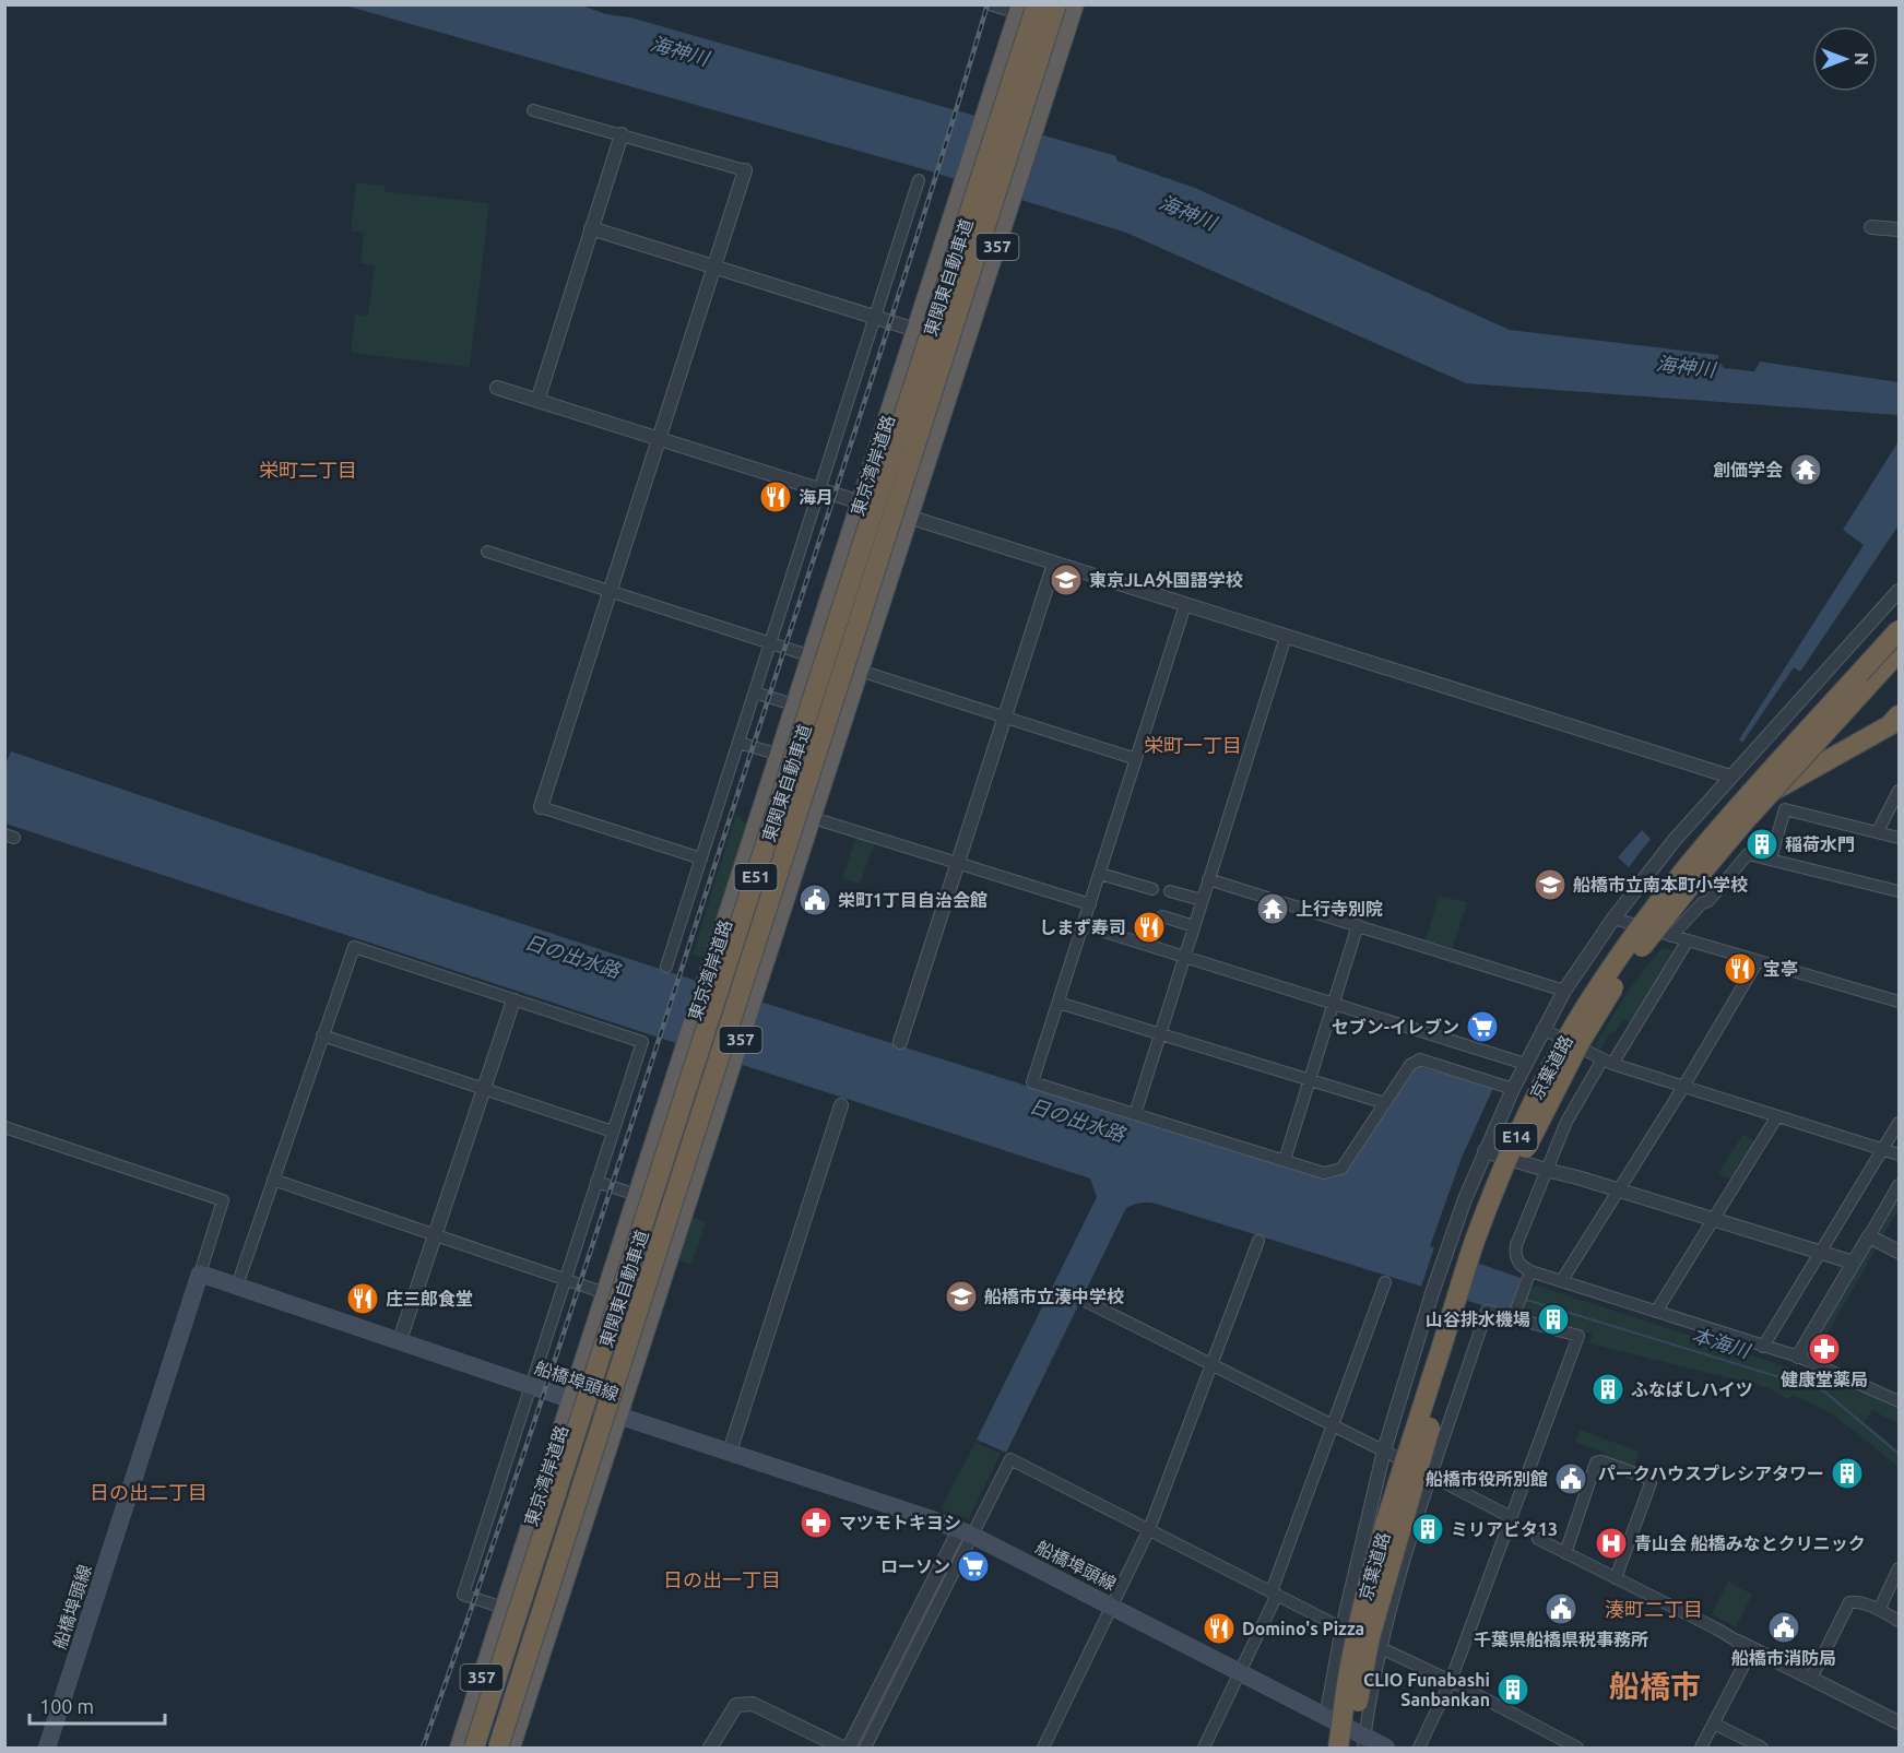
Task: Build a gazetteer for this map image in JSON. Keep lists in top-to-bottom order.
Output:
{
  "streets": {
    "highway": [
      "357",
      "東関東自動車道",
      "東京湾岸道路",
      "E51",
      "京葉道路",
      "E14"
    ],
    "main road": ["船橋埠頭線"]
  },
  "crossings": [
    ["357", "船橋埠頭線"],
    ["東京湾岸道路", "船橋埠頭線"],
    ["京葉道路", "船橋埠頭線"]
  ],
  "districts": [
    "栄町二丁目",
    "栄町一丁目",
    "日の出二丁目",
    "日の出一丁目",
    "湊町二丁目",
    "船橋市"
  ],
  "water": ["海神川", "日の出水路", "本海川"],
  "places": {
    "temple": ["創価学会", "上行寺別院"],
    "restaurant": [
      "海月",
      "しまず寿司",
      "宝亭",
      "庄三郎食堂",
      "Domino's Pizza"
    ],
    "school or university": ["東京JLA外国語学校", "船橋市立南本町小学校", "船橋市立湊中学校"],
    "building": [
      "稲荷水門",
      "山谷排水機場",
      "ふなばしハイツ",
      "パークハウスプレシアタワー",
      "ミリアビタ13",
      "CLIO Funabashi Sanbankan"
    ],
    "public building": [
      "栄町1丁目自治会館",
      "船橋市役所別館",
      "千葉県船橋県税事務所",
      "船橋市消防局"
    ],
    "supermarket": ["セブン-イレブン", "ローソン"],
    "pharmacy": ["健康堂薬局", "マツモトキヨシ"],
    "hospital": ["青山会 船橋みなとクリニック"]
  },
  "scale_bar": "100 m",
  "north": "right"
}
